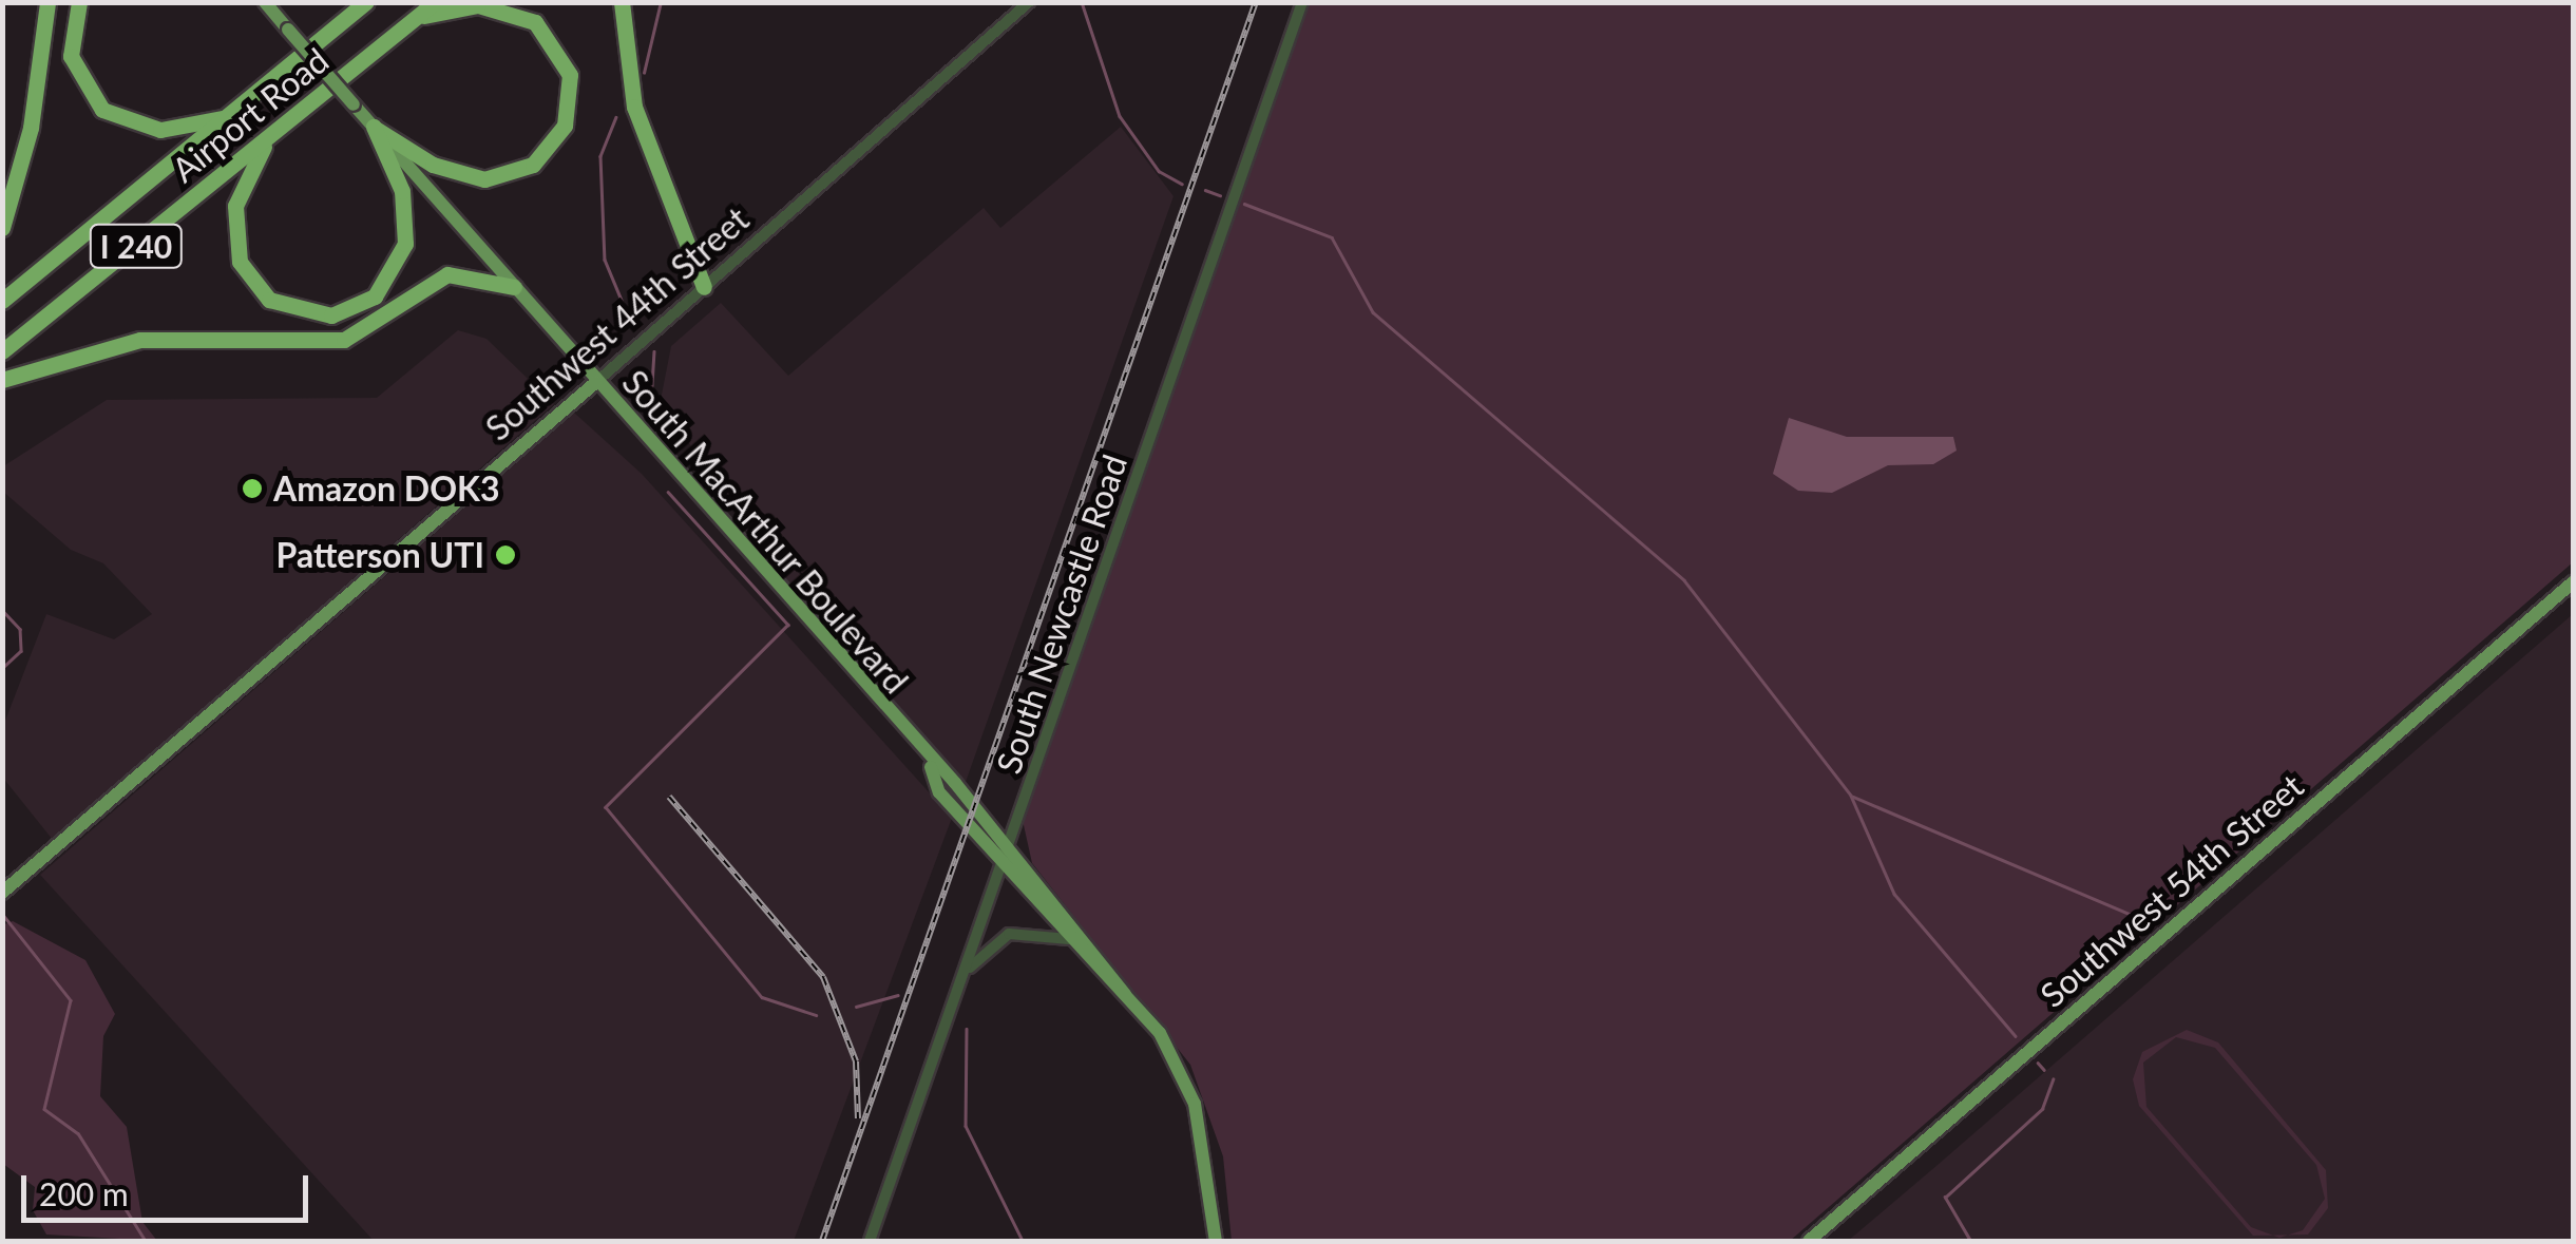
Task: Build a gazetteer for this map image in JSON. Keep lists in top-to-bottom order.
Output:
{
  "streets": {
    "highway": ["Airport Road", "I 240"],
    "main road": ["Southwest 44th Street", "South MacArthur Boulevard", "Southwest 54th Street"],
    "street": ["South Newcastle Road"]
  },
  "crossings": [
    ["Southwest 44th Street", "South MacArthur Boulevard"],
    ["South MacArthur Boulevard", "South Newcastle Road"]
  ],
  "places": ["Amazon DOK3", "Patterson UTI"],
  "scale_bar": "200 m"
}
